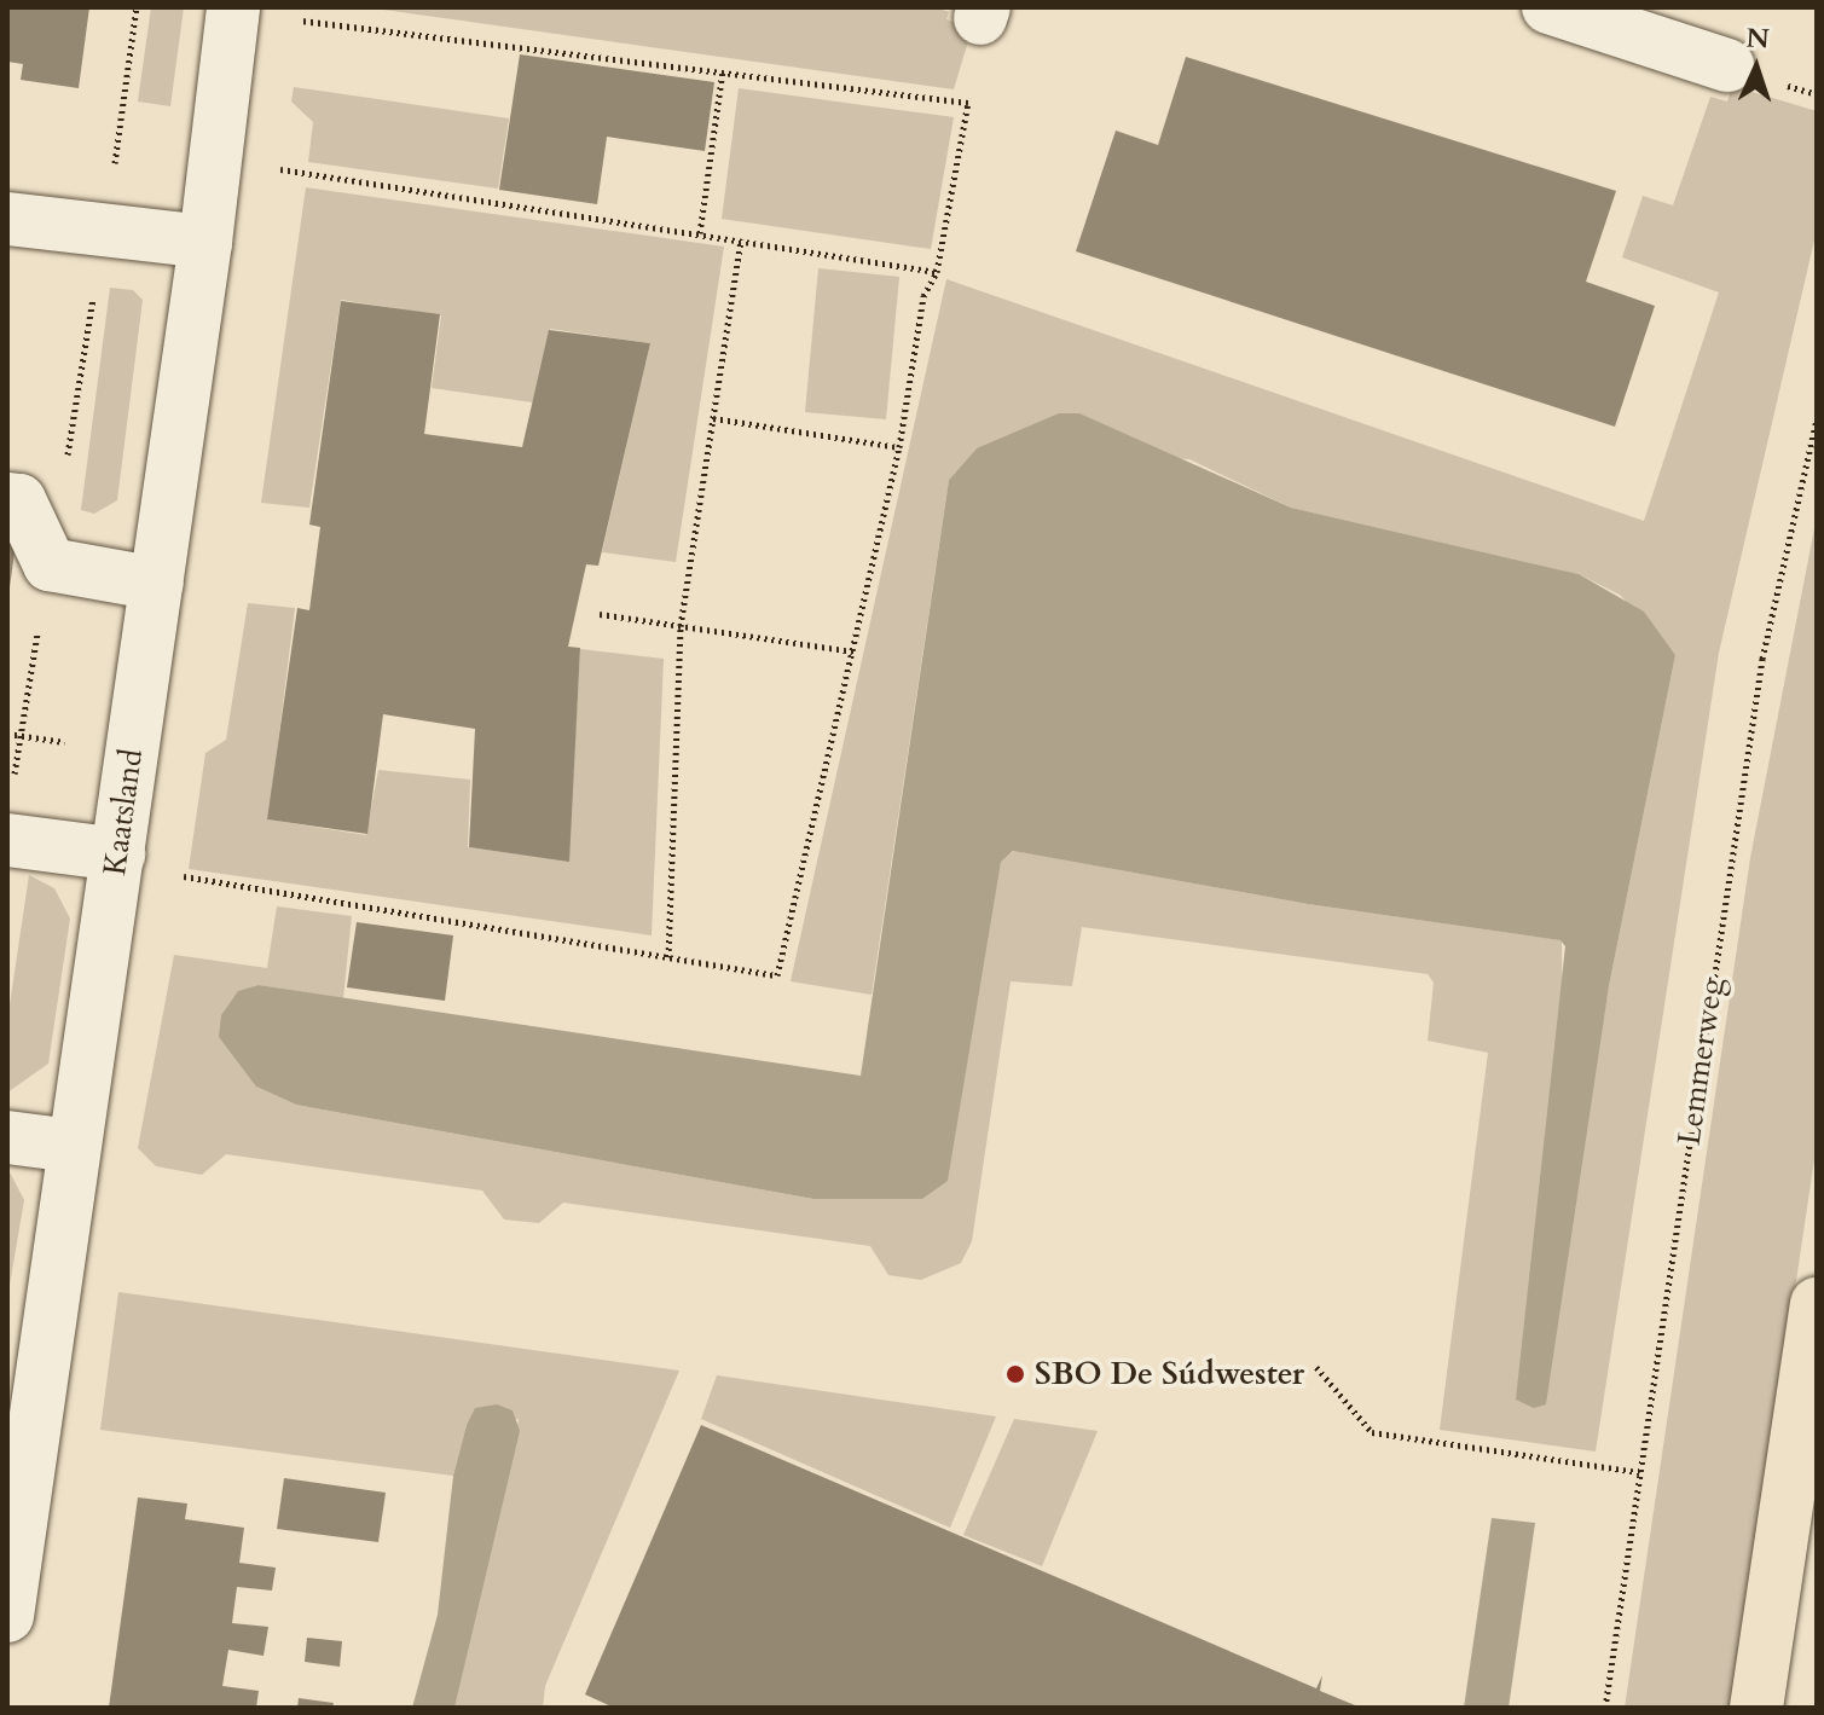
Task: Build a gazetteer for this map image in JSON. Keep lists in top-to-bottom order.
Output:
{
  "streets": {
    "street": ["Kaatsland"],
    "path": ["Lemmerweg"]
  },
  "places": ["SBO De Súdwester"],
  "north": "top"
}
